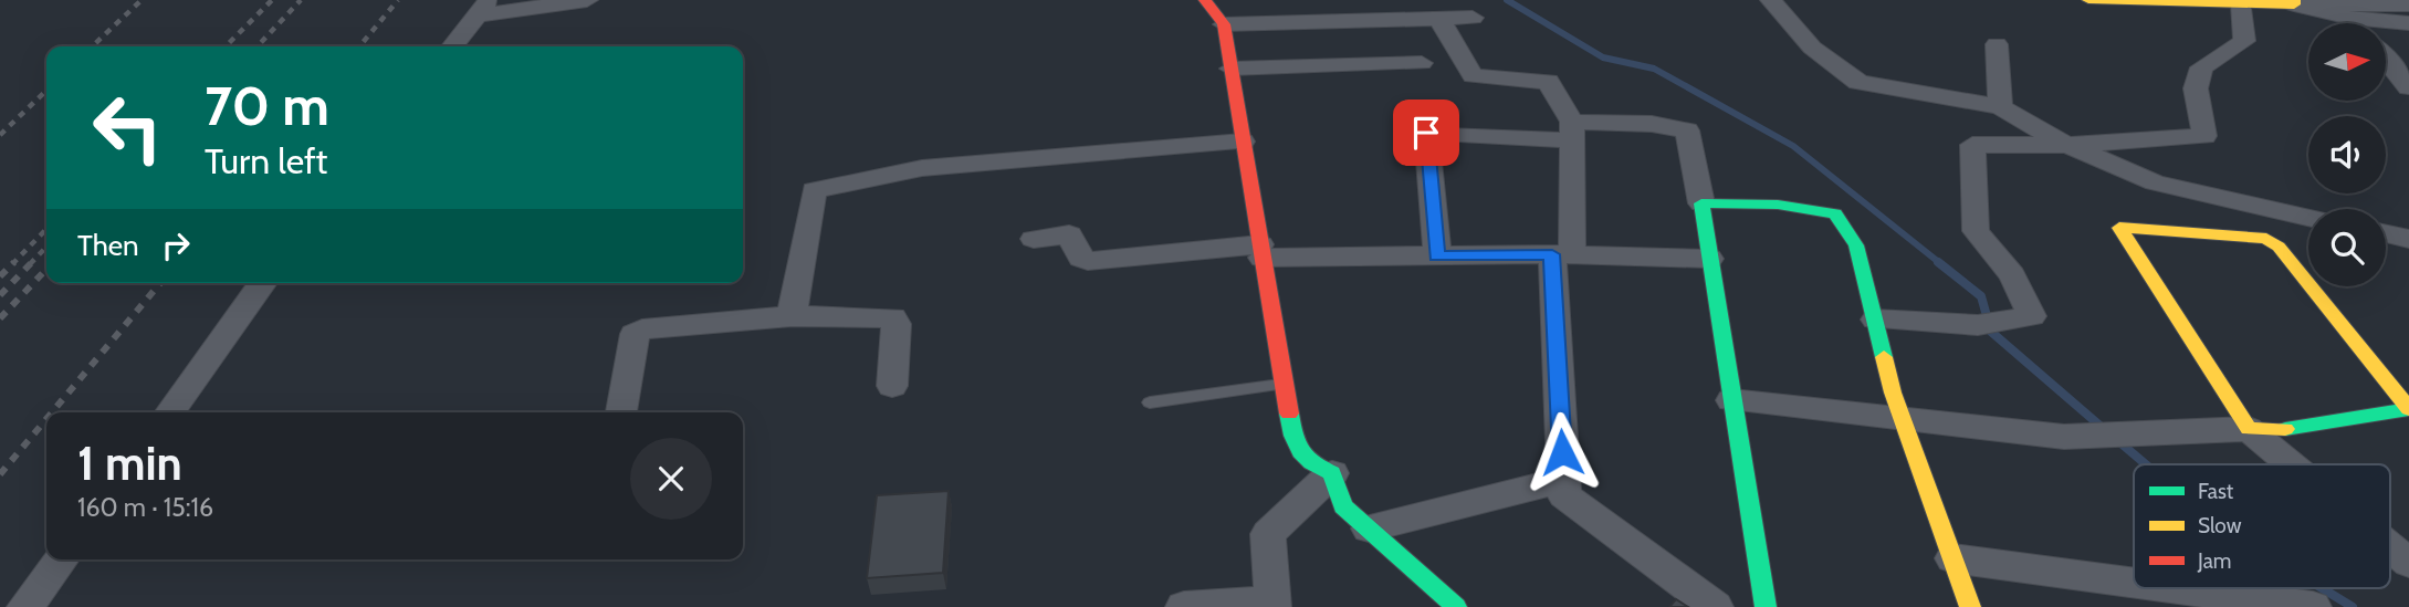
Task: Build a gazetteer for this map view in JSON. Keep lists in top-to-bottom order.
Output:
{
  "legend": ["Fast", "Slow", "Jam"],
  "north": "right",
  "page": {
    "turn": ["70 m", "Turn left"],
    "then": "Then",
    "heading": ["1 min", "160 m · 15:16"]
  }
}
